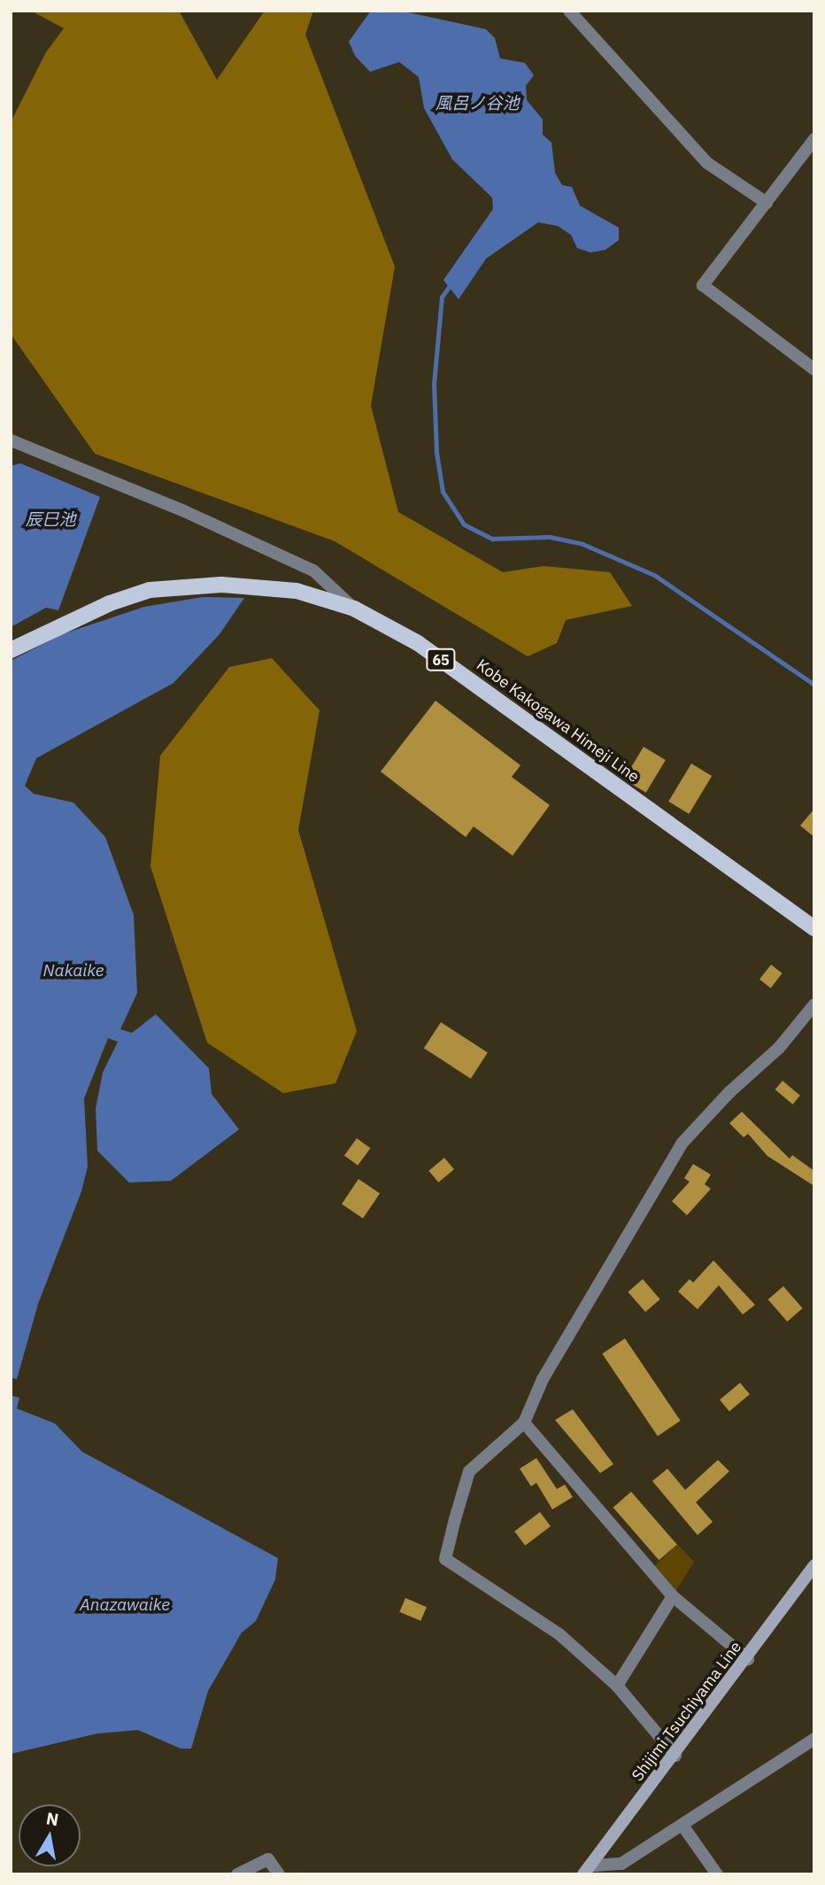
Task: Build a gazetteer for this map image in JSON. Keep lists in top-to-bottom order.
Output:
{
  "streets": {
    "main road": ["65", "Kobe Kakogawa Himeji Line", "Shijimi Tsuchiyama Line"]
  },
  "water": [
    "風呂ノ谷池",
    "辰巳池",
    "Nakaike",
    "Anazawaike"
  ],
  "north": "top"
}
